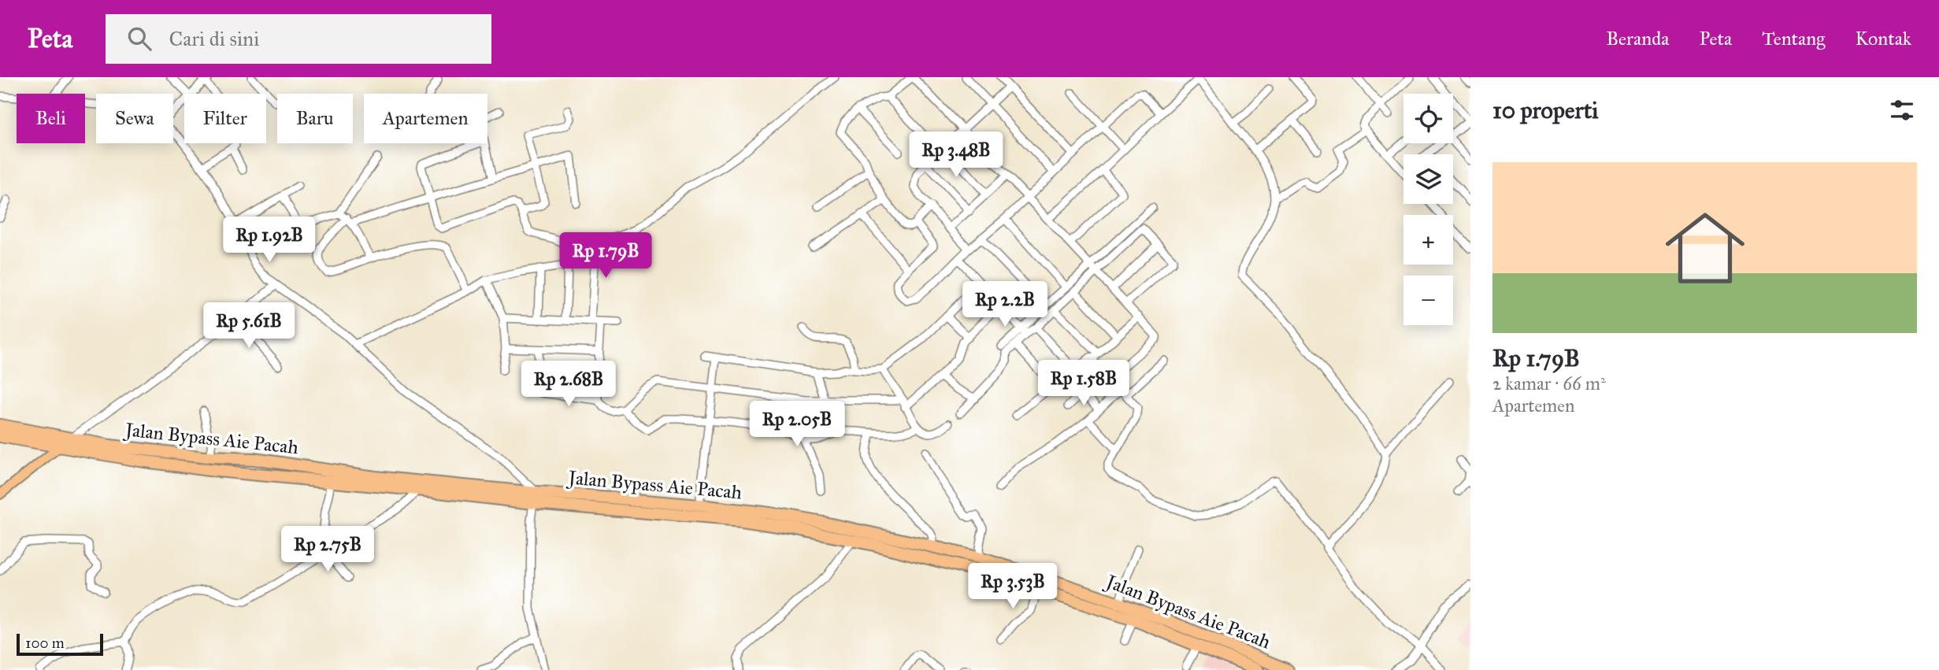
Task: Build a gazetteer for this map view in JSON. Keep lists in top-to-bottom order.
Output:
{
  "streets": {
    "highway": ["Jalan Bypass Aie Pacah"]
  },
  "scale_bar": "100 m",
  "page": {
    "header": "Peta",
    "search": "Cari di sini",
    "nav": [
      "Beranda",
      "Peta",
      "Tentang",
      "Kontak"
    ],
    "heading": "10 properti",
    "map_buttons": ["+", "−"],
    "chip": [
      "Beli",
      "Sewa",
      "Filter",
      "Baru",
      "Apartemen"
    ],
    "price": [
      "Rp 3.48B",
      "Rp 1.92B",
      "Rp 1.79B",
      "Rp 2.2B",
      "Rp 5.61B",
      "Rp 1.58B",
      "Rp 2.68B",
      "Rp 2.05B",
      "Rp 2.75B",
      "Rp 3.53B"
    ],
    "list": [
      {
        "name": "Rp 1.79B",
        "note": "2 kamar · 66 m² · Apartemen"
      }
    ],
    "scale": "100 m"
  }
}
